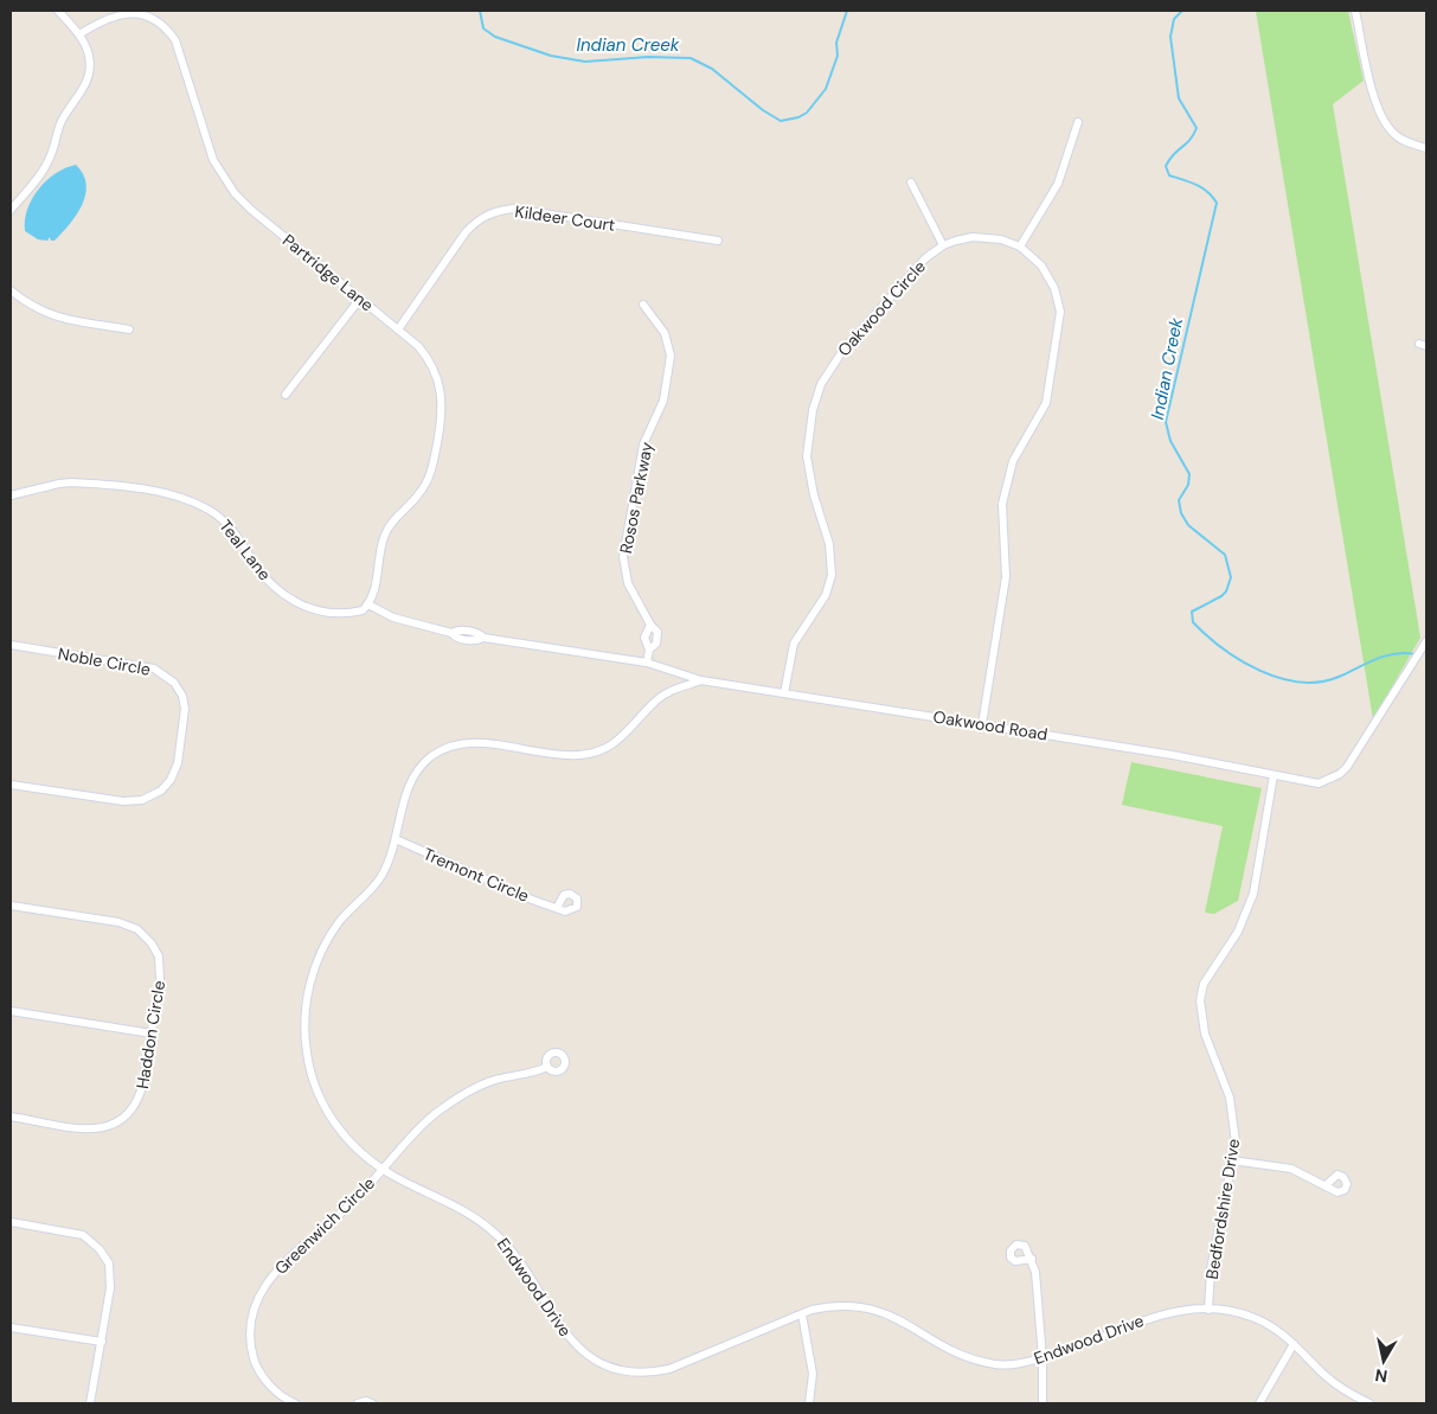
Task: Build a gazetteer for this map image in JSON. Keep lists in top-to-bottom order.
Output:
{
  "streets": {
    "street": [
      "Kildeer Court",
      "Partridge Lane",
      "Oakwood Circle",
      "Rosos Parkway",
      "Teal Lane",
      "Noble Circle",
      "Oakwood Road",
      "Tremont Circle",
      "Haddon Circle",
      "Bedfordshire Drive",
      "Greenwich Circle",
      "Endwood Drive"
    ]
  },
  "crossings": [
    ["Kildeer Court", "Partridge Lane"],
    ["Partridge Lane", "Teal Lane"],
    ["Partridge Lane", "Oakwood Road"],
    ["Oakwood Circle", "Oakwood Road"],
    ["Rosos Parkway", "Oakwood Road"],
    ["Teal Lane", "Oakwood Road"],
    ["Oakwood Road", "Bedfordshire Drive"],
    ["Oakwood Road", "Endwood Drive"],
    ["Tremont Circle", "Endwood Drive"],
    ["Bedfordshire Drive", "Endwood Drive"],
    ["Greenwich Circle", "Endwood Drive"]
  ],
  "water": ["Indian Creek"],
  "north": "bottom"
}
